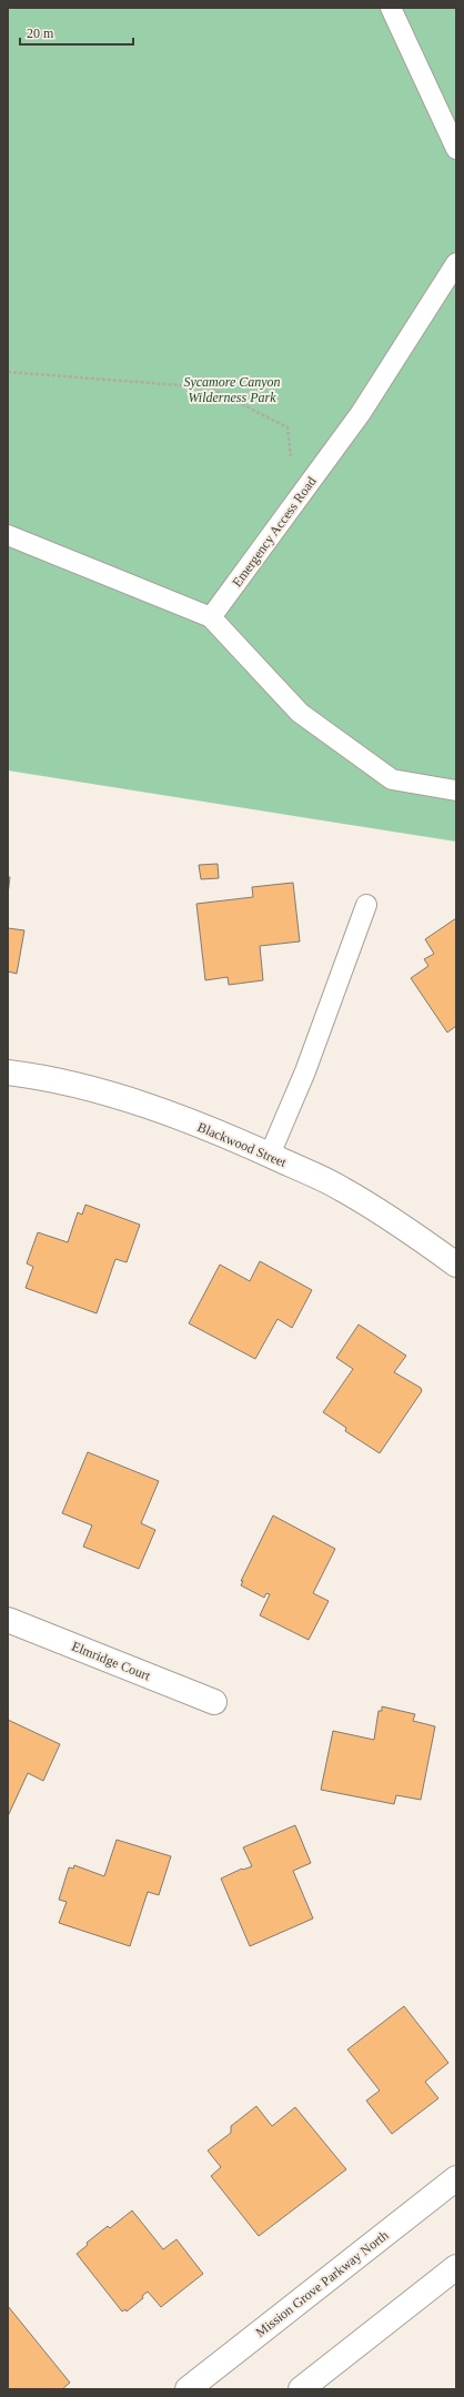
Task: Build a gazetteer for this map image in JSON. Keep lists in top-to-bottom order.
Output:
{
  "streets": {
    "street": ["Blackwood Street", "Elmridge Court", "Mission Grove Parkway North"],
    "lane": ["Emergency Access Road"]
  },
  "parks": ["Sycamore Canyon Wilderness Park"],
  "scale_bar": "20 m"
}
